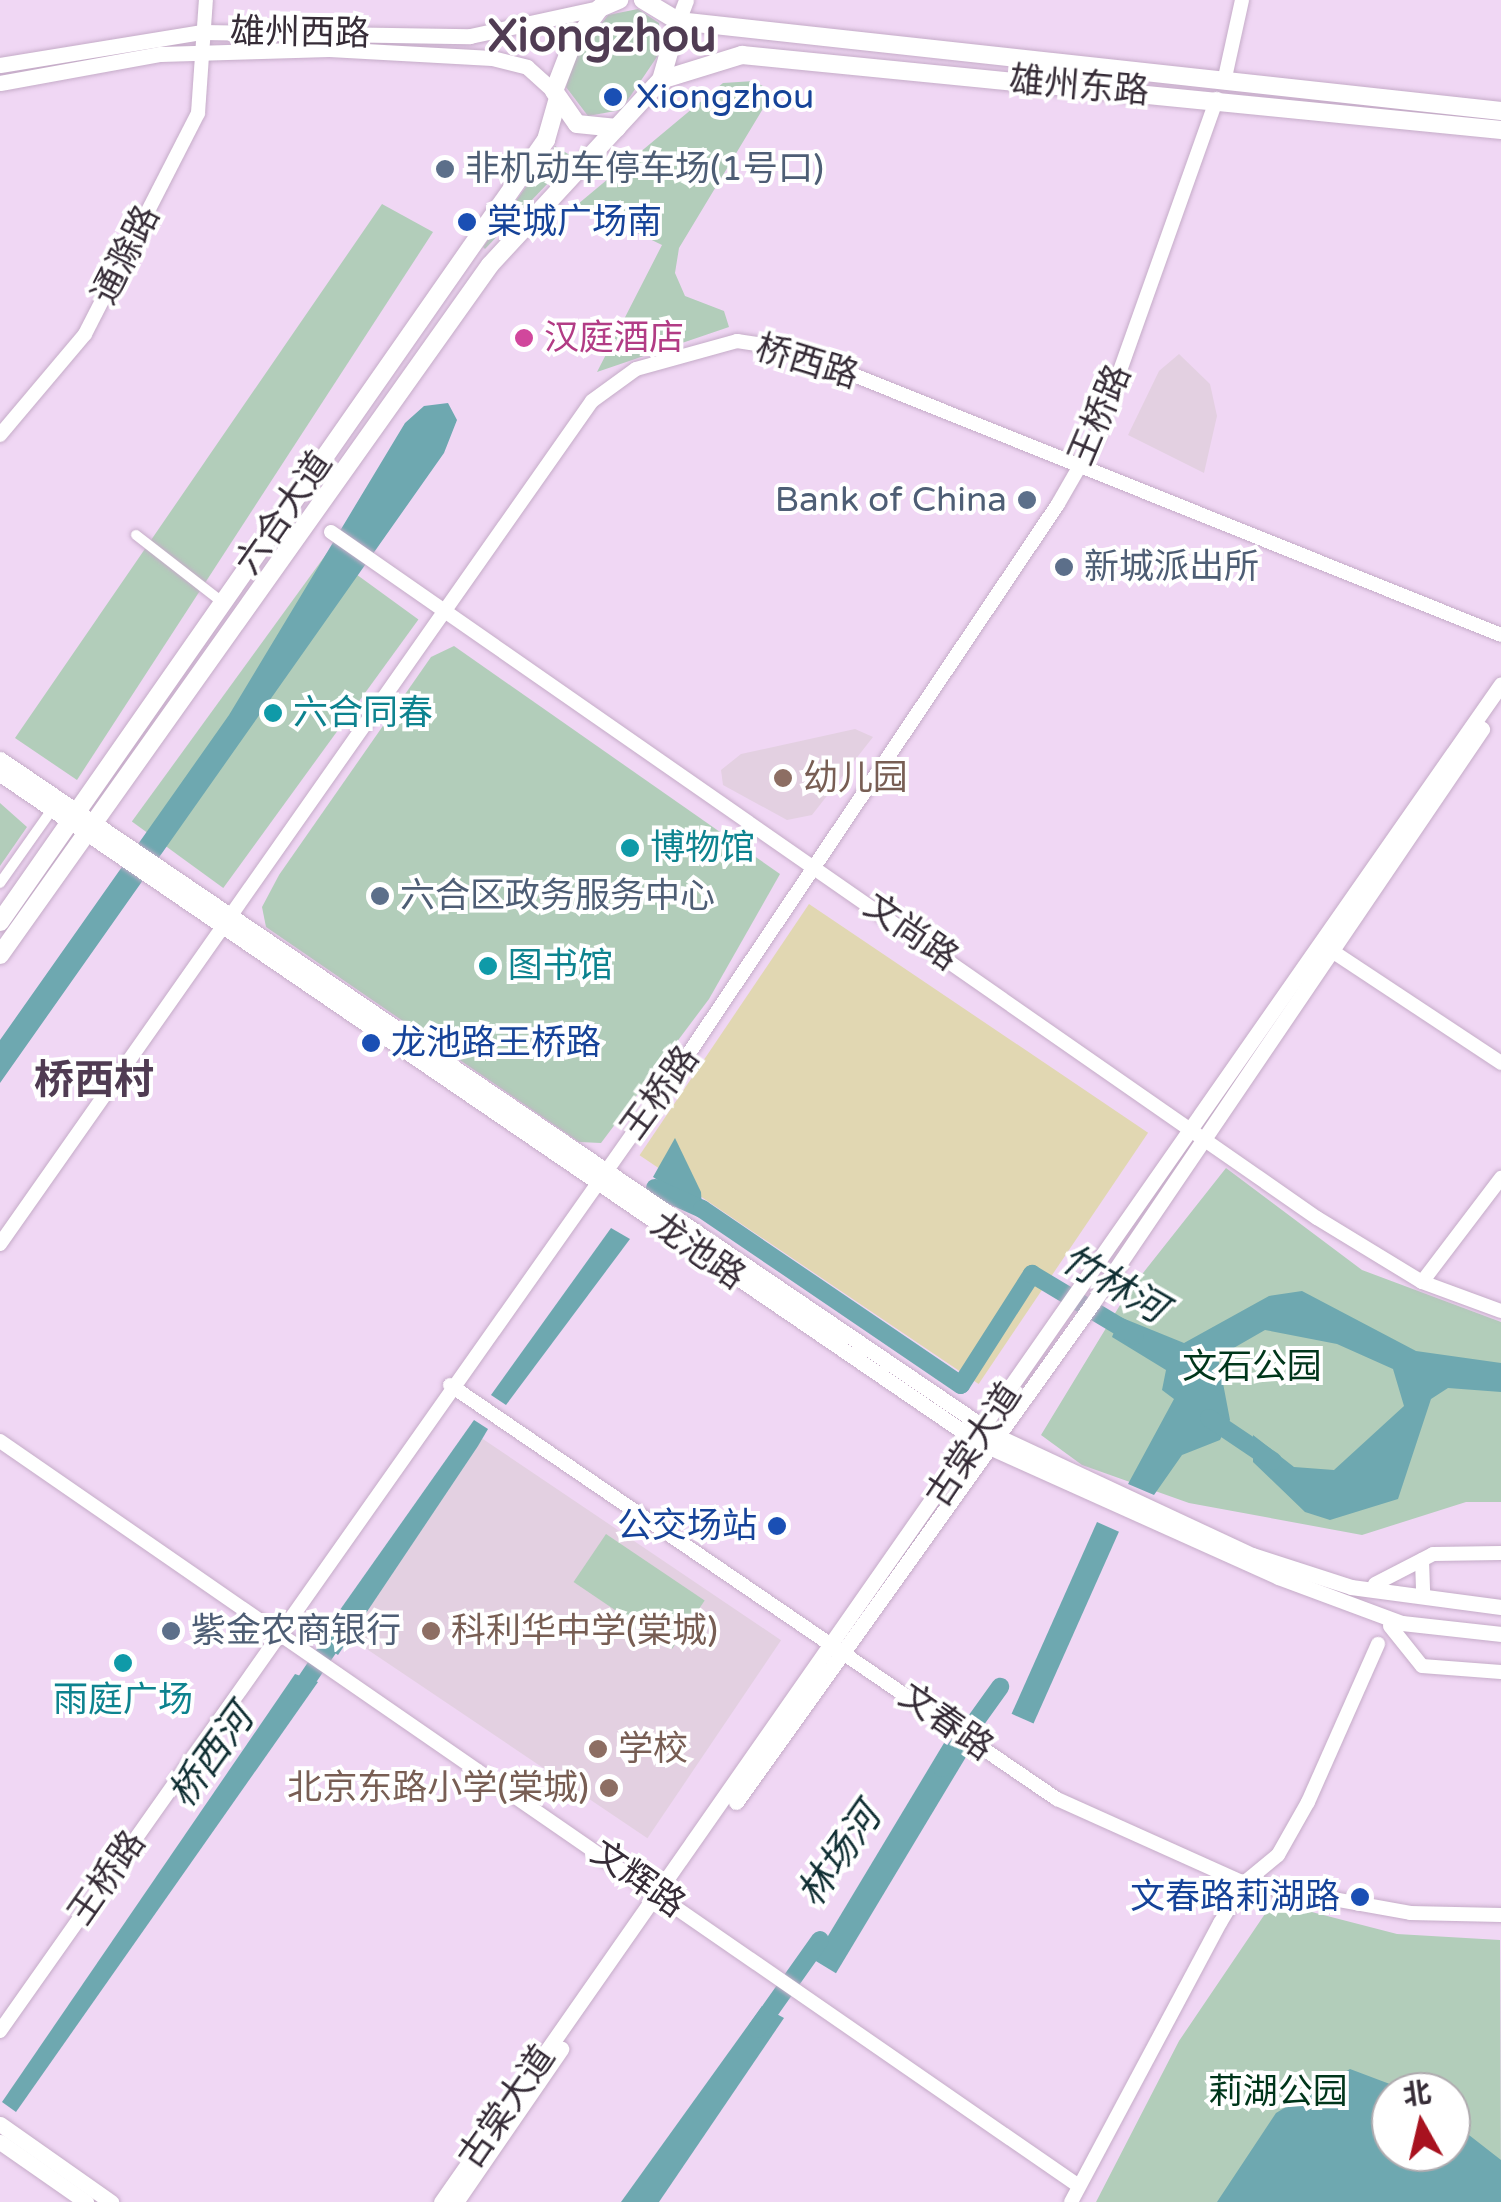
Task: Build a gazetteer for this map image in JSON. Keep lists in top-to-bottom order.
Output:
{
  "streets": {
    "highway": ["雄州东路", "六合大道"],
    "main road": ["雄州西路", "龙池路", "古棠大道"],
    "street": [
      "通滁路",
      "桥西路",
      "王桥路",
      "文尚路",
      "文春路",
      "文辉路"
    ]
  },
  "crossings": [
    ["雄州西路", "通滁路"],
    ["雄州西路", "六合大道"],
    ["雄州东路", "王桥路"],
    ["雄州东路", "六合大道"],
    ["桥西路", "王桥路"],
    ["桥西路", "文尚路"],
    ["桥西路", "龙池路"],
    ["王桥路", "文尚路"],
    ["王桥路", "龙池路"],
    ["王桥路", "文春路"],
    ["王桥路", "文辉路"],
    ["六合大道", "龙池路"],
    ["文尚路", "古棠大道"],
    ["龙池路", "古棠大道"],
    ["古棠大道", "文春路"],
    ["古棠大道", "文辉路"]
  ],
  "districts": ["Xiongzhou", "桥西村"],
  "water": ["竹林河", "桥西河", "林场河"],
  "parks": ["文石公园", "莉湖公园"],
  "places": [
    "Xiongzhou",
    "非机动车停车场(1号口)",
    "棠城广场南",
    "汉庭酒店",
    "Bank of China",
    "新城派出所",
    "六合同春",
    "幼儿园",
    "博物馆",
    "六合区政务服务中心",
    "图书馆",
    "龙池路王桥路",
    "公交场站",
    "紫金农商银行",
    "科利华中学(棠城)",
    "雨庭广场",
    "学校",
    "北京东路小学(棠城)",
    "文春路莉湖路"
  ],
  "north": "top"
}
